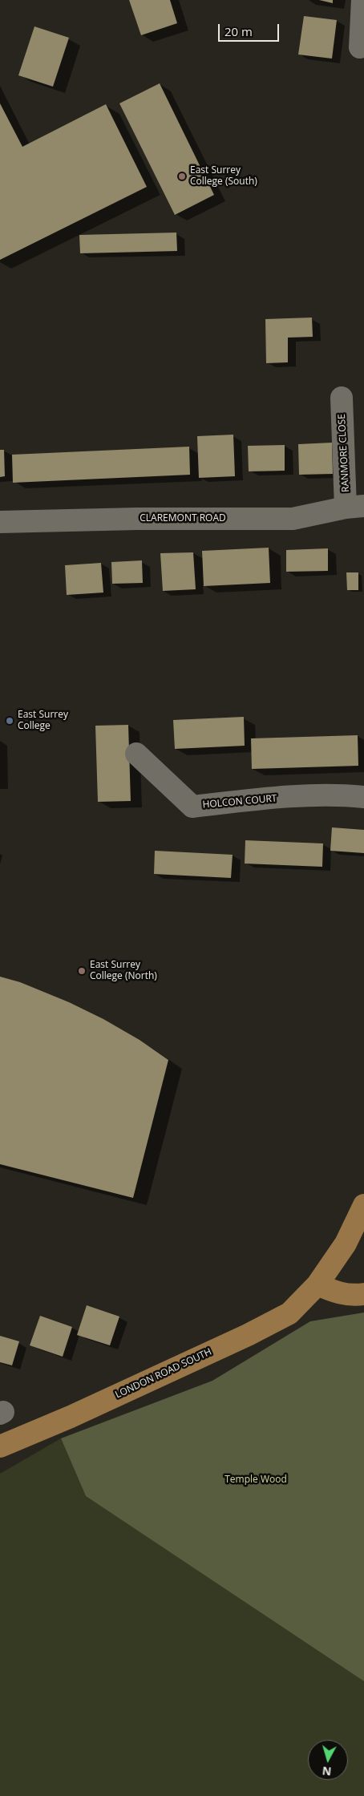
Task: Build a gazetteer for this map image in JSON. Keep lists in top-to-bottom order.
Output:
{
  "streets": {
    "main road": ["LONDON ROAD SOUTH"],
    "street": ["RANMORE CLOSE", "CLAREMONT ROAD", "HOLCON COURT"]
  },
  "crossings": [
    ["RANMORE CLOSE", "CLAREMONT ROAD"]
  ],
  "parks": ["Temple Wood"],
  "places": ["East Surrey College (South)", "East Surrey College", "East Surrey College (North)"],
  "scale_bar": "20 m",
  "north": "bottom"
}
